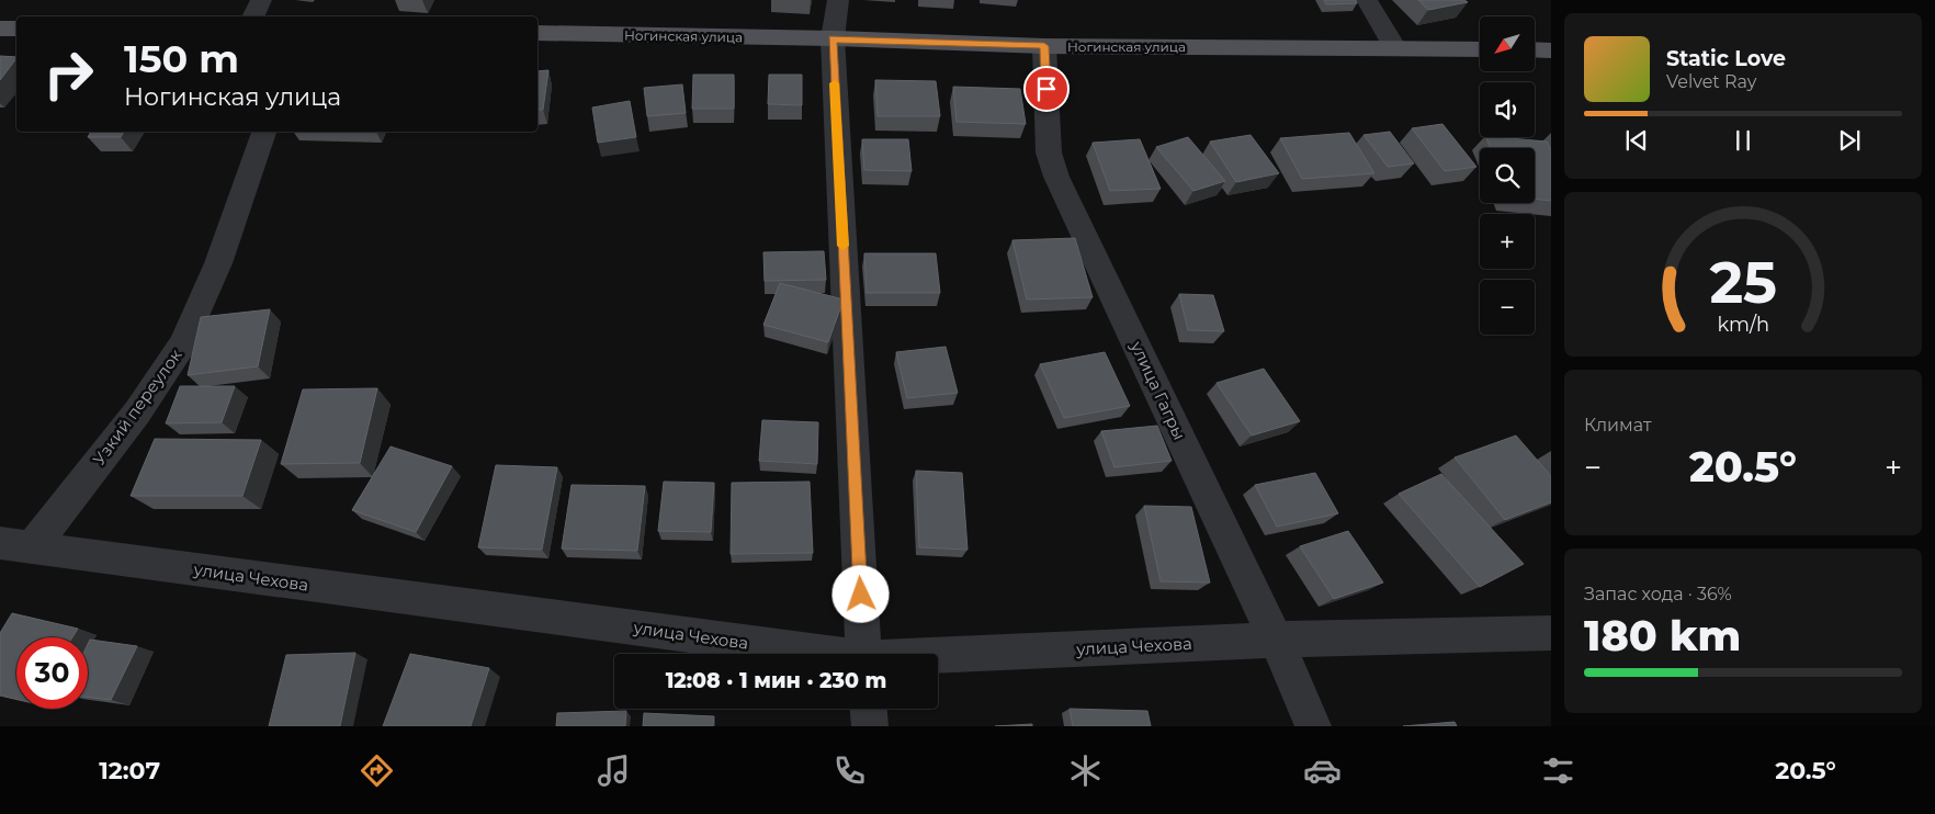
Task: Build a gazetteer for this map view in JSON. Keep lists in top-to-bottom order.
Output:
{
  "streets": {
    "main road": ["Ногинская улица"],
    "street": ["улица Гагры", "Узкий переулок", "улица Чехова"]
  },
  "crossings": [
    ["Ногинская улица", "улица Гагры"],
    ["улица Гагры", "улица Чехова"],
    ["Узкий переулок", "улица Чехова"]
  ],
  "north": "bottom left",
  "page": {
    "map_buttons": ["+", "−"],
    "turn": ["150 m", "Ногинская улица"],
    "song": ["Static Love", "Velvet Ray"],
    "tile": [
      "Климат",
      ["Запас хода · 36%", "180 km"]
    ],
    "heat": ["−", "20.5°", "+"],
    "limit": "30",
    "trip": "12:08 · 1 мин · 230 m",
    "tabs": ["12:07", "20.5°"],
    "gauge": ["25", "km/h"]
  }
}
